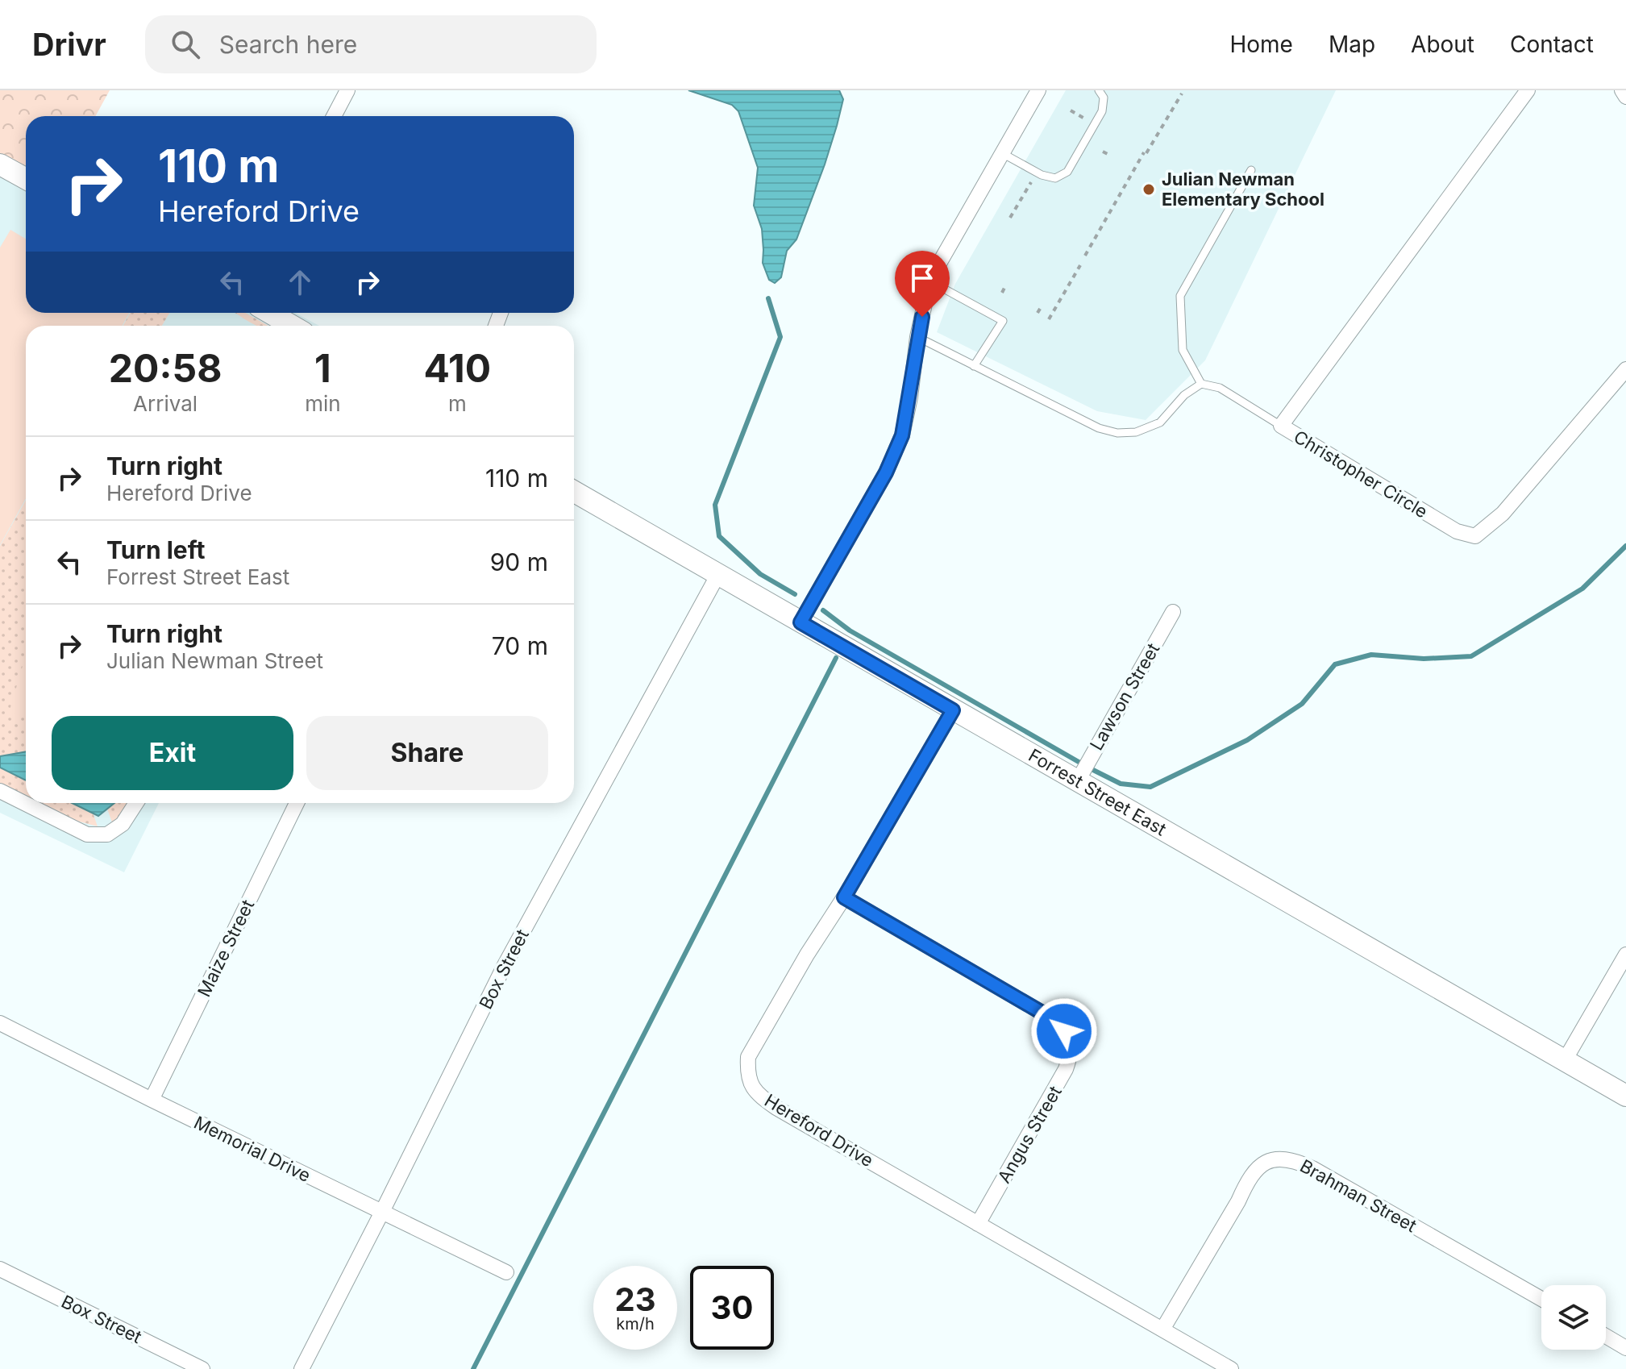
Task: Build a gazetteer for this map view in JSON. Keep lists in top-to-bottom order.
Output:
{
  "streets": {
    "main road": ["Forrest Street East"],
    "street": [
      "Christopher Circle",
      "Lawson Street",
      "Maize Street",
      "Box Street",
      "Hereford Drive",
      "Angus Street",
      "Memorial Drive",
      "Brahman Street"
    ]
  },
  "crossings": [
    ["Lawson Street", "Forrest Street East"],
    ["Forrest Street East", "Box Street"],
    ["Forrest Street East", "Hereford Drive"],
    ["Maize Street", "Memorial Drive"],
    ["Box Street", "Memorial Drive"],
    ["Hereford Drive", "Angus Street"],
    ["Hereford Drive", "Brahman Street"]
  ],
  "places": ["Julian Newman Elementary School"],
  "page": {
    "header": "Drivr",
    "search": "Search here",
    "nav": [
      "Home",
      "Map",
      "About",
      "Contact"
    ],
    "turn": ["110 m", "Hereford Drive"],
    "eta": [
      "20:58",
      "Arrival",
      "1",
      "min",
      "410",
      "m"
    ],
    "list": [
      {
        "name": "Turn right",
        "note": "Hereford Drive",
        "value": "110 m"
      },
      {
        "name": "Turn left",
        "note": "Forrest Street East",
        "value": "90 m"
      },
      {
        "name": "Turn right",
        "note": "Julian Newman Street",
        "value": "70 m"
      }
    ],
    "buttons": ["Exit", "Share"],
    "speed": "23 km/h",
    "limit": "30"
  }
}
